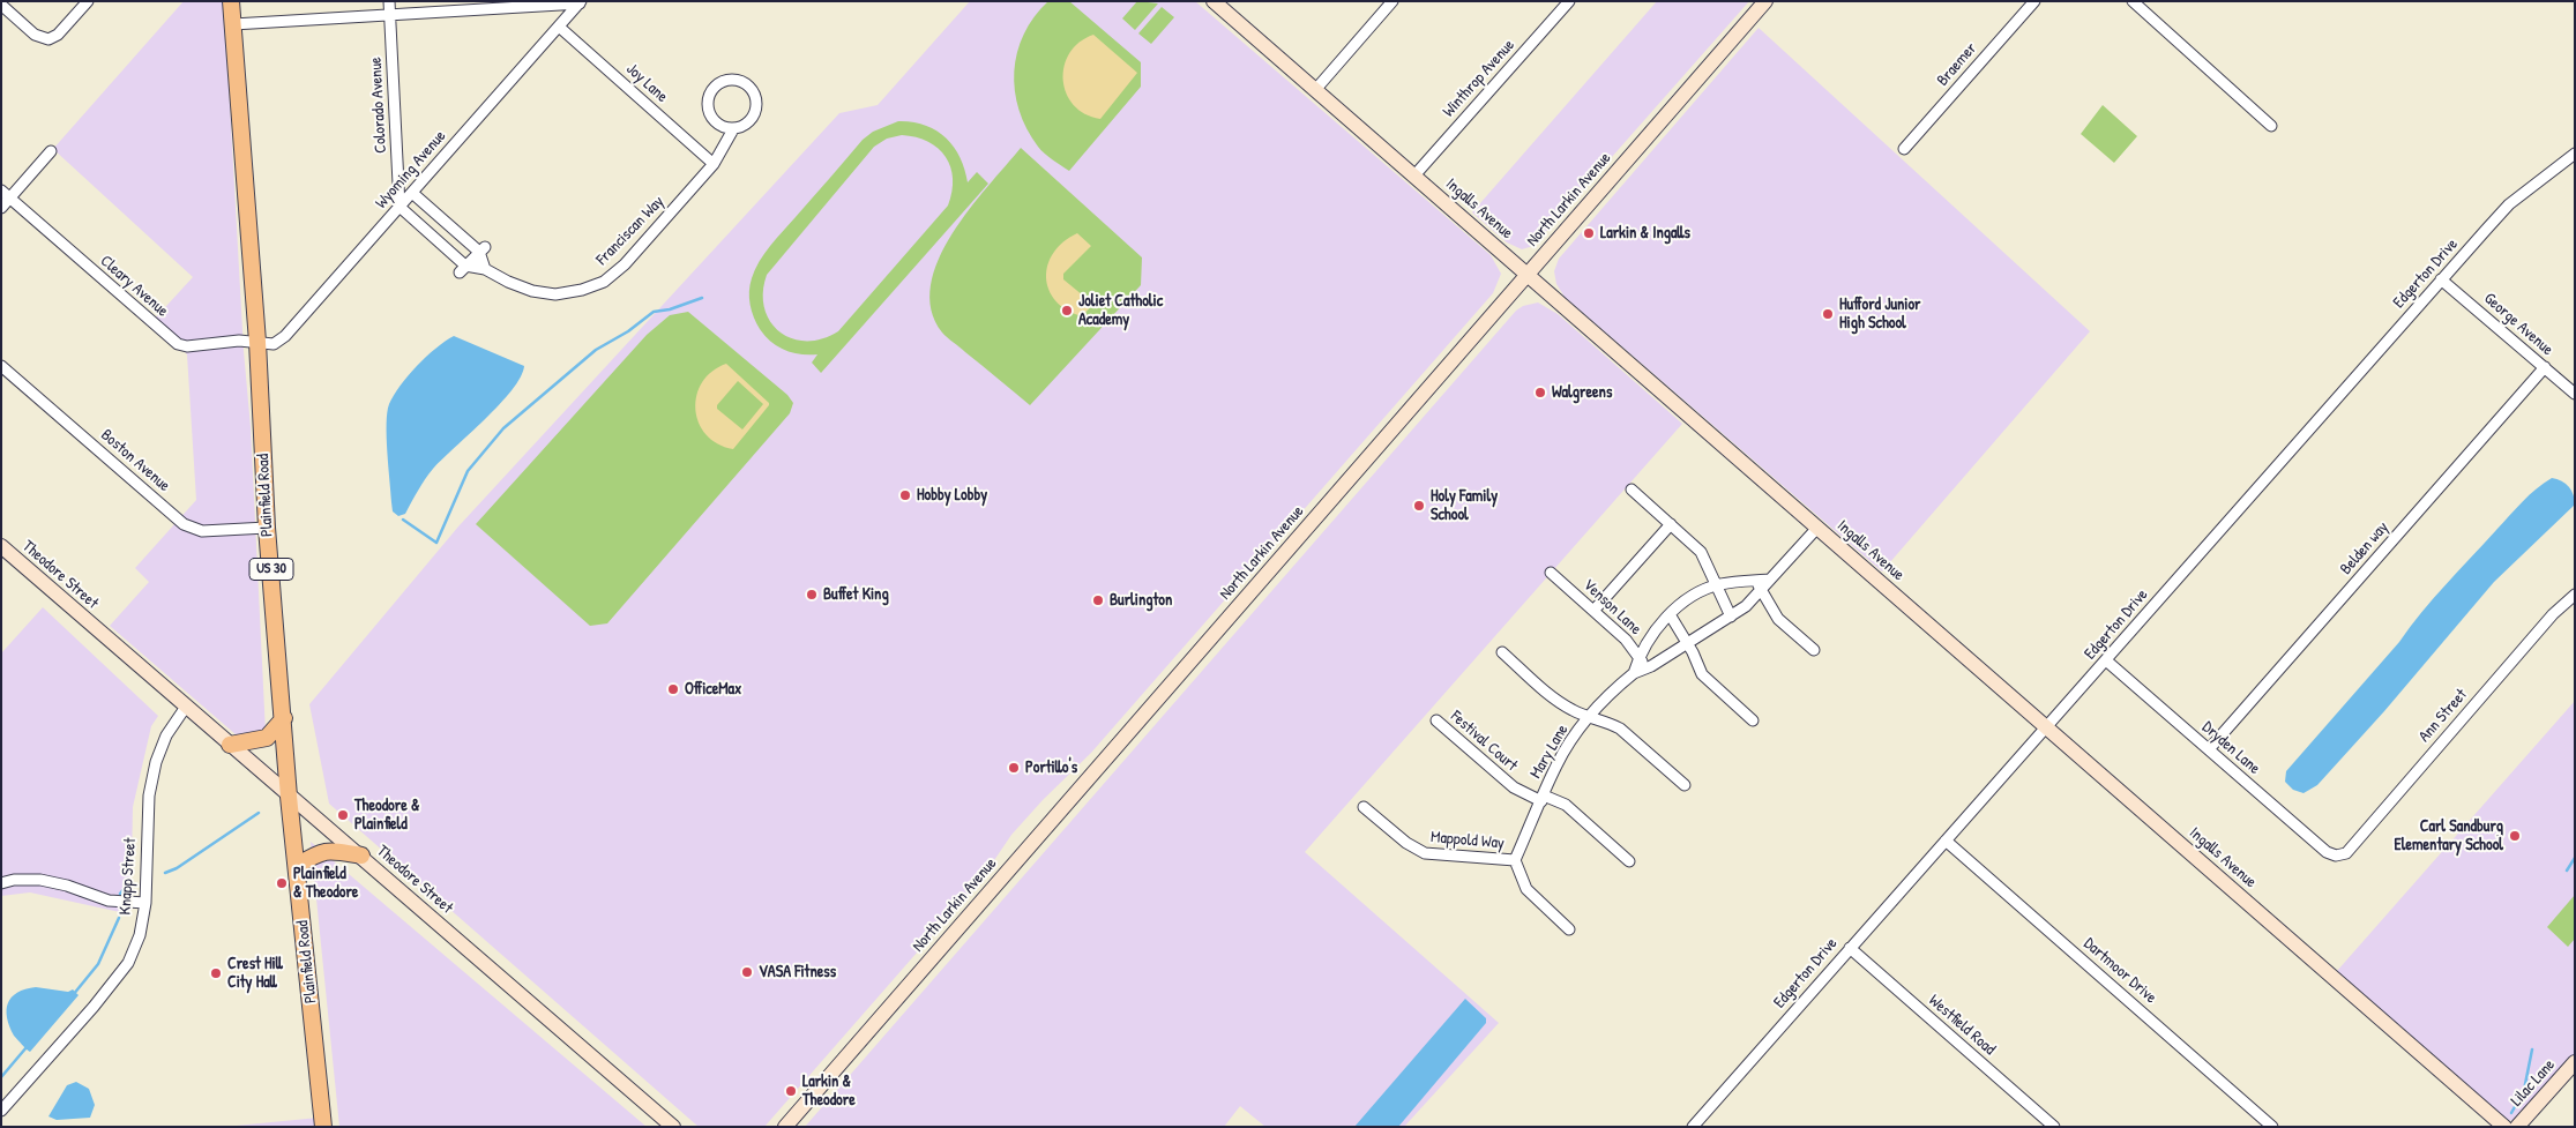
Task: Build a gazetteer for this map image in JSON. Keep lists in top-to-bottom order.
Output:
{
  "streets": {
    "main road": [
      "North Larkin Avenue",
      "Ingalls Avenue",
      "Plainfield Road",
      "US 30",
      "Theodore Street",
      "Lilac Lane"
    ],
    "street": [
      "Braemer",
      "Winthrop Avenue",
      "Joy Lane",
      "Colorado Avenue",
      "Wyoming Avenue",
      "Franciscan Way",
      "Edgerton Drive",
      "Cleary Avenue",
      "George Avenue",
      "Boston Avenue",
      "Belden way",
      "Venson Lane",
      "Ann Street",
      "Festival Court",
      "Dryden Lane",
      "Mary Lane",
      "Mappold Way",
      "Knapp Street",
      "Dartmoor Drive",
      "Westfield Road"
    ]
  },
  "crossings": [
    ["Winthrop Avenue", "Ingalls Avenue"],
    ["Joy Lane", "Wyoming Avenue"],
    ["Joy Lane", "Franciscan Way"],
    ["Colorado Avenue", "Wyoming Avenue"],
    ["Wyoming Avenue", "Cleary Avenue"],
    ["Wyoming Avenue", "Plainfield Road"],
    ["North Larkin Avenue", "Ingalls Avenue"],
    ["Ingalls Avenue", "Edgerton Drive"],
    ["Ingalls Avenue", "Mary Lane"],
    ["Edgerton Drive", "George Avenue"],
    ["Edgerton Drive", "Dryden Lane"],
    ["Edgerton Drive", "Dartmoor Drive"],
    ["Edgerton Drive", "Westfield Road"],
    ["Cleary Avenue", "Plainfield Road"],
    ["George Avenue", "Belden way"],
    ["Boston Avenue", "Plainfield Road"],
    ["Plainfield Road", "Theodore Street"],
    ["Belden way", "Dryden Lane"],
    ["Theodore Street", "Knapp Street"],
    ["Venson Lane", "Mary Lane"],
    ["Ann Street", "Dryden Lane"],
    ["Festival Court", "Mary Lane"],
    ["Mary Lane", "Mappold Way"]
  ],
  "places": [
    "Larkin & Ingalls",
    "Joliet Catholic Academy",
    "Hufford Junior High School",
    "Walgreens",
    "Hobby Lobby",
    "Holy Family School",
    "Buffet King",
    "Burlington",
    "OfficeMax",
    "Portillo's",
    "Theodore & Plainfield",
    "Carl Sandburg Elementary School",
    "Plainfield & Theodore",
    "VASA Fitness",
    "Crest Hill City Hall",
    "Larkin & Theodore"
  ]
}
